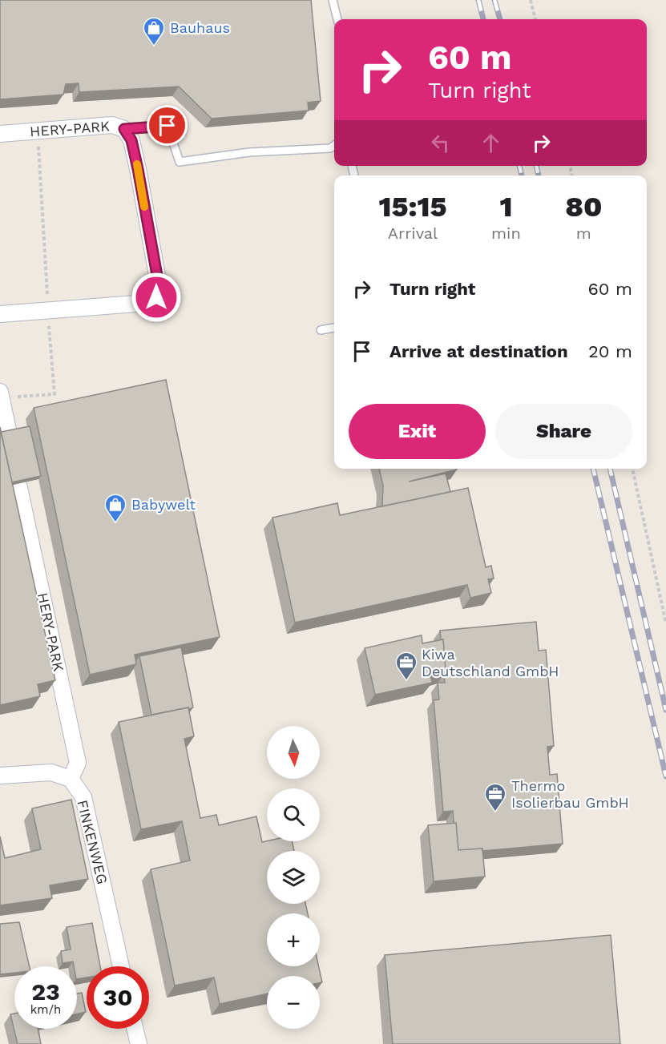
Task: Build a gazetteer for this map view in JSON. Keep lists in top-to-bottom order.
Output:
{
  "streets": {
    "street": ["HERY-PARK", "FINKENWEG"]
  },
  "crossings": [
    ["HERY-PARK", "FINKENWEG"]
  ],
  "places": {
    "shop": ["Bauhaus", "Babywelt"],
    "office": ["Kiwa Deutschland GmbH", "Thermo Isolierbau GmbH"]
  },
  "north": "bottom",
  "page": {
    "turn": ["60 m", "Turn right"],
    "eta": [
      "15:15",
      "Arrival",
      "1",
      "min",
      "80",
      "m"
    ],
    "list": [
      {
        "name": "Turn right",
        "value": "60 m"
      },
      {
        "name": "Arrive at destination",
        "value": "20 m"
      }
    ],
    "buttons": ["Exit", "Share"],
    "map_buttons": ["+", "−"],
    "speed": "23 km/h",
    "limit": "30"
  }
}
